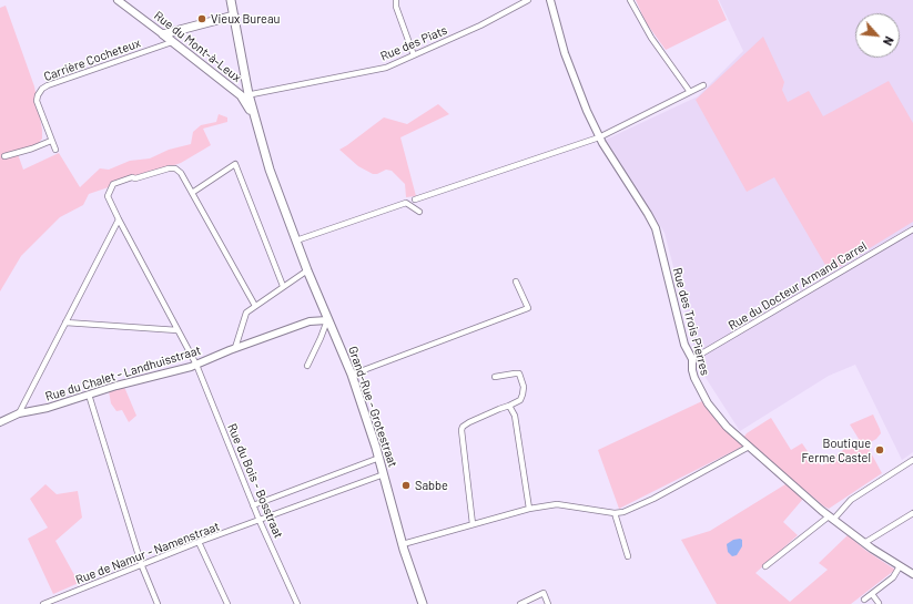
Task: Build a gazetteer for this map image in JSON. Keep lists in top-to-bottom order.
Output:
{
  "streets": {
    "main road": ["Rue du Mont-à-Leux", "Grand-Rue - Grotestraat"],
    "street": [
      "Rue des Piats",
      "Carrière Cocheteux",
      "Rue du Docteur Armand Carrel",
      "Rue des Trois Pierres",
      "Rue du Chalet - Landhuisstraat",
      "Rue du Bois - Bosstraat",
      "Rue de Namur - Namenstraat"
    ]
  },
  "crossings": [
    ["Rue des Piats", "Rue du Mont-à-Leux"],
    ["Rue du Mont-à-Leux", "Carrière Cocheteux"],
    ["Rue du Mont-à-Leux", "Grand-Rue - Grotestraat"],
    ["Rue du Docteur Armand Carrel", "Rue des Trois Pierres"],
    ["Rue du Chalet - Landhuisstraat", "Grand-Rue - Grotestraat"],
    ["Rue du Chalet - Landhuisstraat", "Rue du Bois - Bosstraat"],
    ["Grand-Rue - Grotestraat", "Rue de Namur - Namenstraat"],
    ["Rue du Bois - Bosstraat", "Rue de Namur - Namenstraat"]
  ],
  "places": ["Vieux Bureau", "Boutique Ferme Castel", "Sabbe"],
  "north": "bottom right"
}
